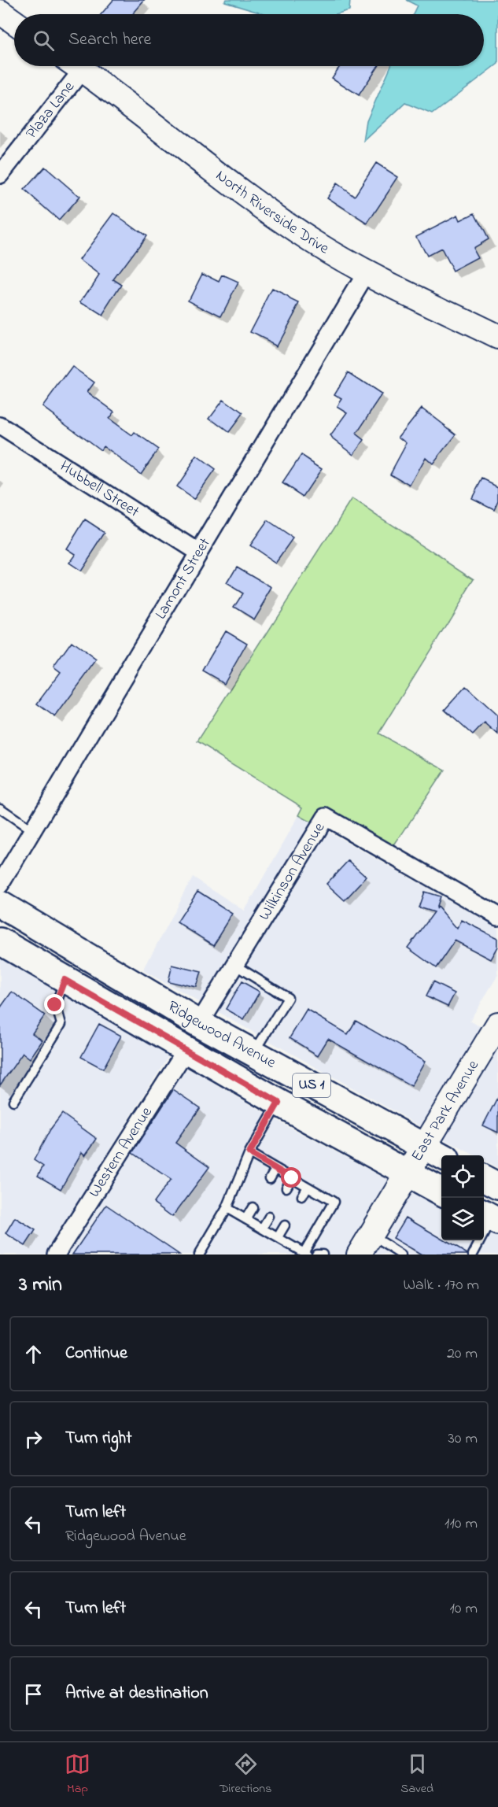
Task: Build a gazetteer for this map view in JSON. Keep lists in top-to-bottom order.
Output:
{
  "streets": {
    "main road": ["Ridgewood Avenue", "US 1"],
    "street": [
      "Plaza Lane",
      "North Riverside Drive",
      "Hubbell Street",
      "Lamont Street",
      "Wilkinson Avenue",
      "East Park Avenue",
      "Western Avenue"
    ]
  },
  "crossings": [
    ["North Riverside Drive", "Lamont Street"],
    ["Hubbell Street", "Lamont Street"],
    ["Wilkinson Avenue", "Ridgewood Avenue"],
    ["Ridgewood Avenue", "East Park Avenue"],
    ["Ridgewood Avenue", "Western Avenue"]
  ],
  "page": {
    "search": "Search here",
    "heading": ["3 min", "Walk · 170 m"],
    "list": [
      ["Continue", "20 m"],
      ["Turn right", "30 m"],
      ["Turn left", "Ridgewood Avenue", "110 m"],
      ["Turn left", "10 m"],
      "Arrive at destination"
    ],
    "nav": ["Map", "Directions", "Saved"]
  }
}
